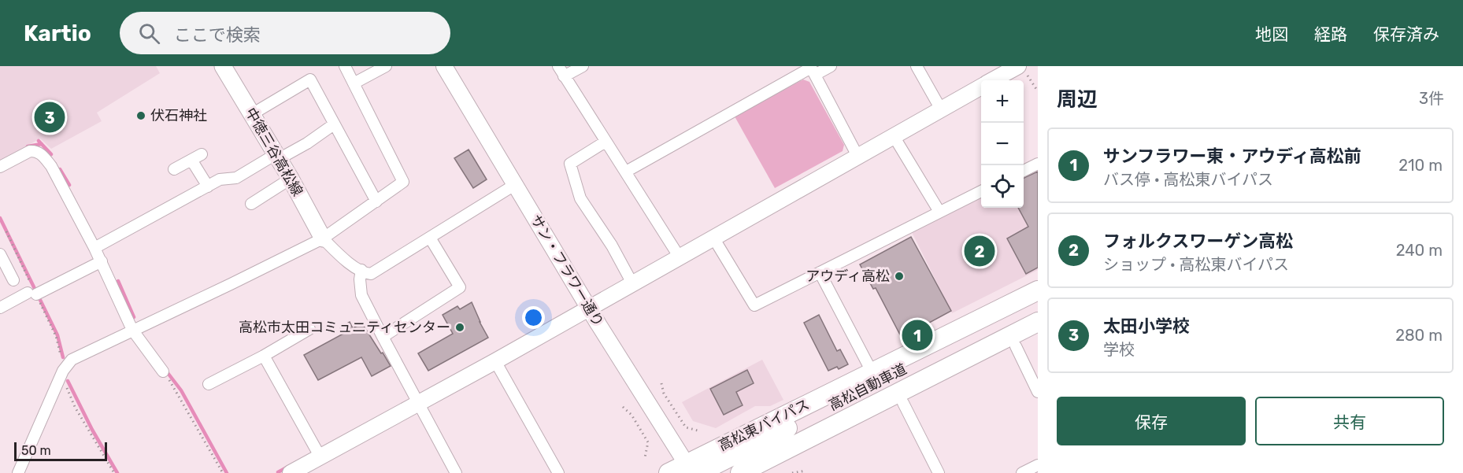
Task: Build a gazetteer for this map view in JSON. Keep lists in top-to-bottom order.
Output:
{
  "streets": {
    "highway": ["高松自動車道", "高松東バイパス"],
    "main road": ["中徳三谷高松線"],
    "street": ["サン・フラワー通り"]
  },
  "crossings": [
    ["サン・フラワー通り", "高松自動車道"],
    ["サン・フラワー通り", "高松東バイパス"],
    ["高松自動車道", "高松東バイパス"]
  ],
  "places": ["伏石神社", "アウディ高松", "高松市太田コミュニティセンター"],
  "scale_bar": "50 m",
  "page": {
    "header": "Kartio",
    "search": "ここで検索",
    "nav": ["地図", "経路", "保存済み"],
    "heading": ["周辺", "3件"],
    "map_buttons": ["+", "−"],
    "pins": ["3", "2", "1"],
    "list": [
      {
        "mark": "1",
        "name": "サンフラワー東・アウディ高松前",
        "note": "バス停 · 高松東バイパス",
        "value": "210 m"
      },
      {
        "mark": "2",
        "name": "フォルクスワーゲン高松",
        "note": "ショップ · 高松東バイパス",
        "value": "240 m"
      },
      {
        "mark": "3",
        "name": "太田小学校",
        "note": "学校",
        "value": "280 m"
      }
    ],
    "buttons": ["保存", "共有"],
    "scale": "50 m"
  }
}
